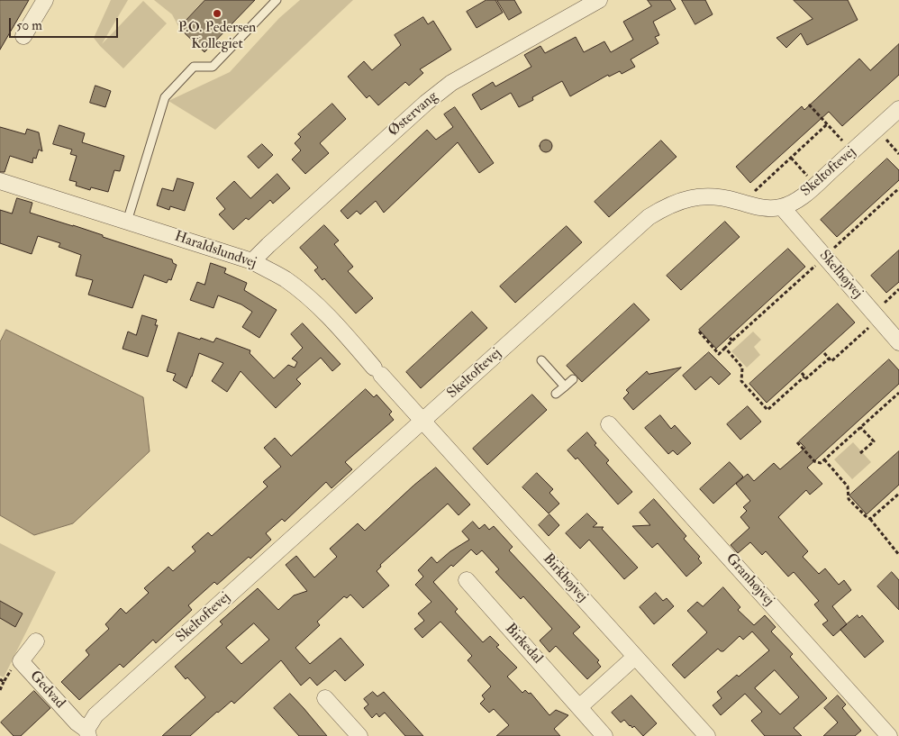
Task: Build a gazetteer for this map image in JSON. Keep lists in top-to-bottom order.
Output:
{
  "streets": {
    "street": [
      "Østervang",
      "Skeltoftevej",
      "Haraldslundvej",
      "Skelhøjvej",
      "Birkhøjvej",
      "Granhøjvej",
      "Birkedal",
      "Gedvad"
    ]
  },
  "crossings": [
    ["Østervang", "Haraldslundvej"],
    ["Skeltoftevej", "Haraldslundvej"],
    ["Skeltoftevej", "Skelhøjvej"],
    ["Skeltoftevej", "Birkhøjvej"],
    ["Skeltoftevej", "Gedvad"],
    ["Haraldslundvej", "Birkhøjvej"]
  ],
  "places": ["P.O. Pedersen Kollegiet"],
  "scale_bar": "50 m"
}
